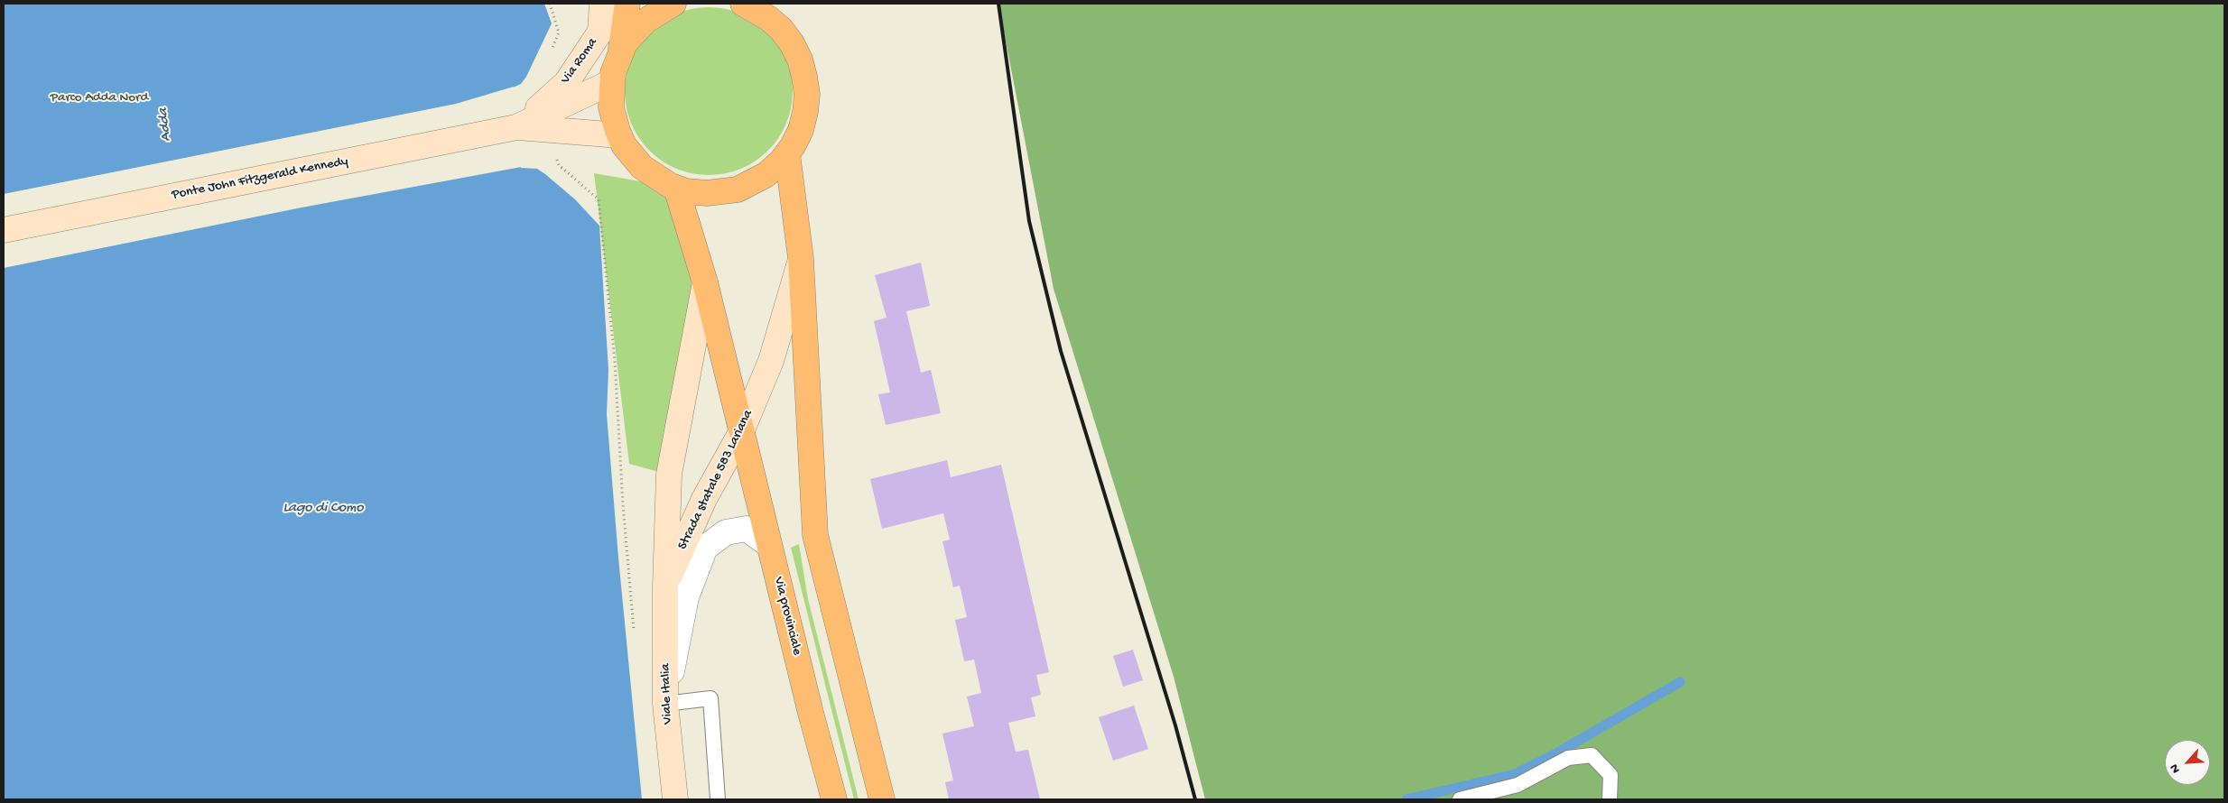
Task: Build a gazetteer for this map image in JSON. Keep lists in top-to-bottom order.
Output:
{
  "streets": {
    "main road": [
      "Via Roma",
      "Ponte John Fitzgerald Kennedy",
      "Strada statale 583 Lariana",
      "Via provinciale",
      "Viale Italia"
    ]
  },
  "crossings": [
    ["Via Roma", "Ponte John Fitzgerald Kennedy"],
    ["Strada statale 583 Lariana", "Via provinciale"],
    ["Strada statale 583 Lariana", "Viale Italia"]
  ],
  "water": ["Adda", "Lago di Como"],
  "parks": ["Parco Adda Nord"],
  "north": "bottom left"
}
